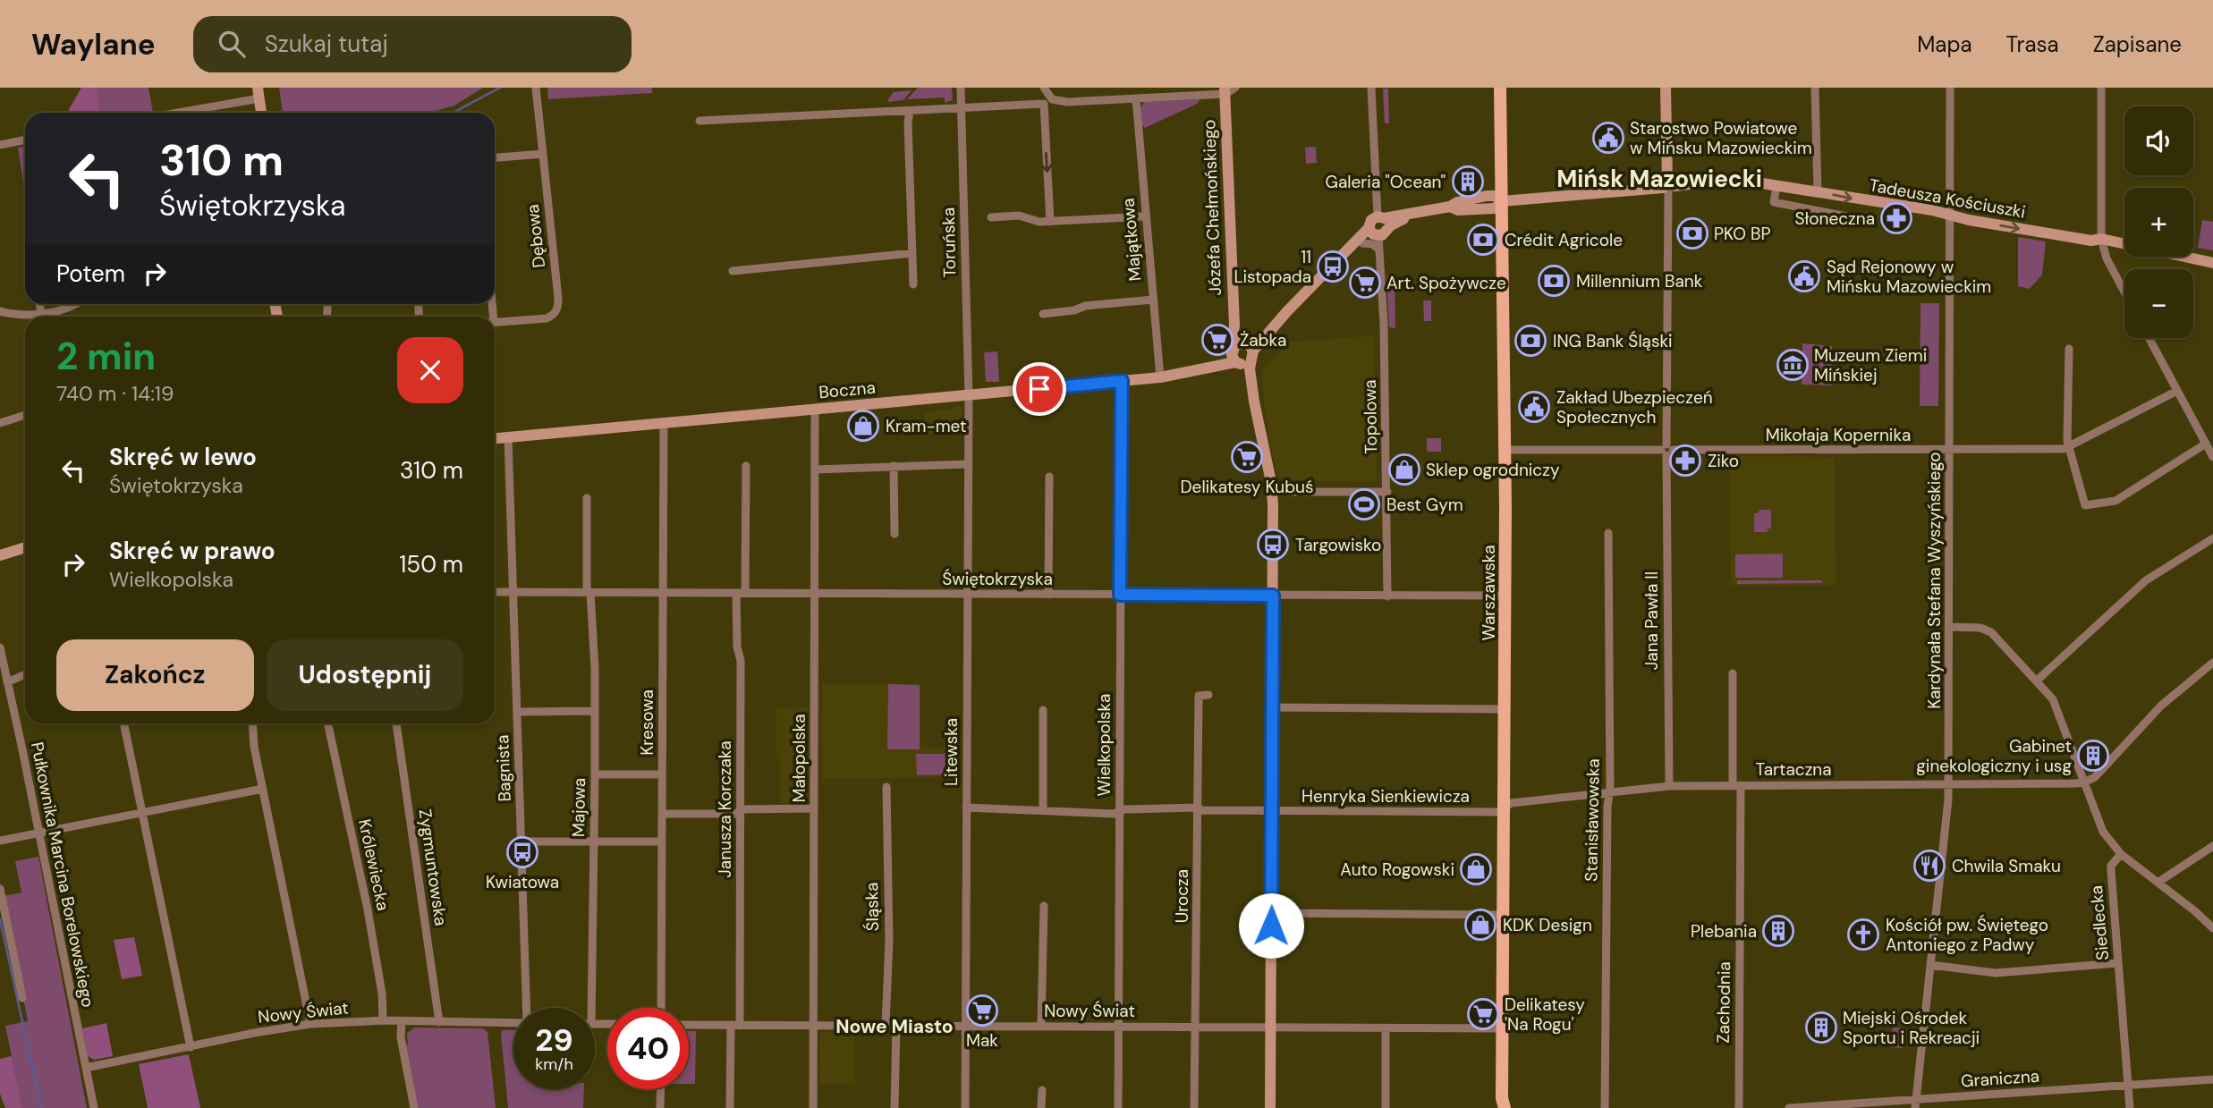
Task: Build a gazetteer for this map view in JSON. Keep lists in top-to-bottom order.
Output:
{
  "streets": {
    "main road": ["Warszawska"],
    "street": [
      "Tadeusza Kościuszki",
      "Józefa Chełmońskiego",
      "Dębowa",
      "Majątkowa",
      "Toruńska",
      "Boczna",
      "Topolowa",
      "Mikołaja Kopernika",
      "Świętokrzyska",
      "Kardynała Stefana Wyszyńskiego",
      "Jana Pawła II",
      "Kresowa",
      "Wielkopolska",
      "Litewska",
      "Małopolska",
      "Bagnista",
      "Tartaczna",
      "Henryka Sienkiewicza",
      "Majowa",
      "Janusza Korczaka",
      "Stanisławowska",
      "Królewiecka",
      "Zygmuntowska",
      "Pułkownika Marcina Borelowskiego",
      "Urocza",
      "Śląska",
      "Siedlecka",
      "Zachodnia",
      "Nowy Świat",
      "Graniczna"
    ]
  },
  "crossings": [
    ["Tadeusza Kościuszki", "Kardynała Stefana Wyszyńskiego"],
    ["Tadeusza Kościuszki", "Warszawska"],
    ["Tadeusza Kościuszki", "Jana Pawła II"],
    ["Józefa Chełmońskiego", "Boczna"],
    ["Józefa Chełmońskiego", "Świętokrzyska"],
    ["Józefa Chełmońskiego", "Henryka Sienkiewicza"],
    ["Józefa Chełmońskiego", "Nowy Świat"],
    ["Majątkowa", "Boczna"],
    ["Toruńska", "Boczna"],
    ["Toruńska", "Litewska"],
    ["Boczna", "Kresowa"],
    ["Boczna", "Wielkopolska"],
    ["Boczna", "Litewska"],
    ["Boczna", "Małopolska"],
    ["Boczna", "Bagnista"],
    ["Topolowa", "Świętokrzyska"],
    ["Mikołaja Kopernika", "Kardynała Stefana Wyszyńskiego"],
    ["Mikołaja Kopernika", "Warszawska"],
    ["Mikołaja Kopernika", "Jana Pawła II"],
    ["Świętokrzyska", "Warszawska"],
    ["Świętokrzyska", "Kresowa"],
    ["Świętokrzyska", "Wielkopolska"],
    ["Świętokrzyska", "Litewska"],
    ["Świętokrzyska", "Małopolska"],
    ["Świętokrzyska", "Bagnista"],
    ["Świętokrzyska", "Majowa"],
    ["Świętokrzyska", "Janusza Korczaka"],
    ["Kardynała Stefana Wyszyńskiego", "Tartaczna"],
    ["Kardynała Stefana Wyszyńskiego", "Graniczna"],
    ["Warszawska", "Tartaczna"],
    ["Warszawska", "Henryka Sienkiewicza"],
    ["Warszawska", "Nowy Świat"],
    ["Jana Pawła II", "Tartaczna"],
    ["Wielkopolska", "Henryka Sienkiewicza"],
    ["Wielkopolska", "Nowy Świat"],
    ["Litewska", "Henryka Sienkiewicza"],
    ["Litewska", "Nowy Świat"],
    ["Małopolska", "Nowy Świat"],
    ["Tartaczna", "Henryka Sienkiewicza"],
    ["Tartaczna", "Stanisławowska"],
    ["Tartaczna", "Zachodnia"],
    ["Henryka Sienkiewicza", "Urocza"],
    ["Janusza Korczaka", "Nowy Świat"],
    ["Królewiecka", "Nowy Świat"],
    ["Zygmuntowska", "Nowy Świat"],
    ["Pułkownika Marcina Borelowskiego", "Nowy Świat"],
    ["Urocza", "Nowy Świat"],
    ["Śląska", "Nowy Świat"],
    ["Siedlecka", "Graniczna"]
  ],
  "one_way": ["Tadeusza Kościuszki"],
  "districts": ["Mińsk Mazowiecki", "Nowe Miasto"],
  "places": {
    "public building": ["Starostwo Powiatowe w Mińsku Mazowieckim", "Sąd Rejonowy w Mińsku Mazowieckim", "Zakład Ubezpieczeń Społecznych"],
    "building": [
      "Galeria \"Ocean\"",
      "Gabinet ginekologiczny i usg",
      "Plebania",
      "Miejski Ośrodek Sportu i Rekreacji"
    ],
    "pharmacy": ["Słoneczna", "Ziko"],
    "bank": [
      "PKO BP",
      "Crédit Agricole",
      "Millennium Bank",
      "ING Bank Śląski"
    ],
    "bus stop": ["11 Listopada", "Targowisko", "Kwiatowa"],
    "supermarket": [
      "Art. Spożywcze",
      "Żabka",
      "Delikatesy Kubuś",
      "Mak",
      "Delikatesy 'Na Rogu'"
    ],
    "museum": ["Muzeum Ziemi Mińskiej"],
    "shop": [
      "Kram-met",
      "Sklep ogrodniczy",
      "Auto Rogowski",
      "KDK Design"
    ],
    "sports": ["Best Gym"],
    "restaurant": ["Chwila Smaku"],
    "church": ["Kościół pw. Świętego Antoniego z Padwy"]
  },
  "page": {
    "header": "Waylane",
    "search": "Szukaj tutaj",
    "nav": ["Mapa", "Trasa", "Zapisane"],
    "map_buttons": ["+", "−"],
    "turn": ["310 m", "Świętokrzyska"],
    "then": "Potem",
    "heading": ["2 min", "740 m · 14:19"],
    "list": [
      {
        "name": "Skręć w lewo",
        "note": "Świętokrzyska",
        "value": "310 m"
      },
      {
        "name": "Skręć w prawo",
        "note": "Wielkopolska",
        "value": "150 m"
      }
    ],
    "buttons": ["Zakończ", "Udostępnij"],
    "speed": "29 km/h",
    "limit": "40"
  }
}
